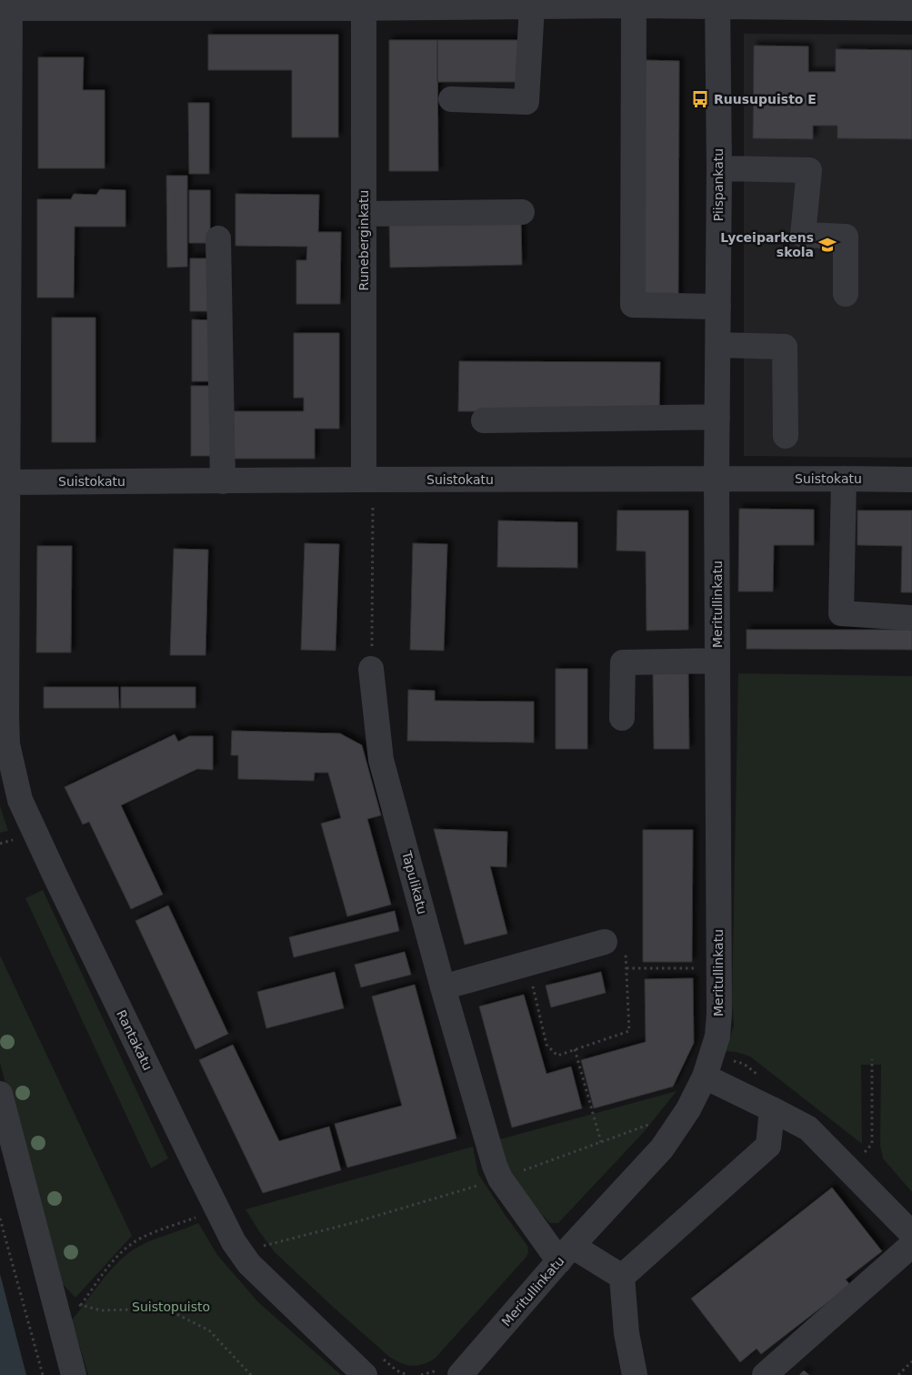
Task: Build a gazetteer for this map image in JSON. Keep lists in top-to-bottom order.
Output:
{
  "streets": {
    "street": [
      "Piispankatu",
      "Runeberginkatu",
      "Suistokatu",
      "Meritullinkatu",
      "Tapulikatu",
      "Rantakatu"
    ]
  },
  "crossings": [
    ["Piispankatu", "Suistokatu"],
    ["Piispankatu", "Meritullinkatu"],
    ["Runeberginkatu", "Suistokatu"],
    ["Suistokatu", "Meritullinkatu"],
    ["Suistokatu", "Rantakatu"],
    ["Meritullinkatu", "Tapulikatu"]
  ],
  "parks": ["Suistopuisto"],
  "places": {
    "bus stop": ["Ruusupuisto E"],
    "school or university": ["Lyceiparkens skola"]
  }
}
